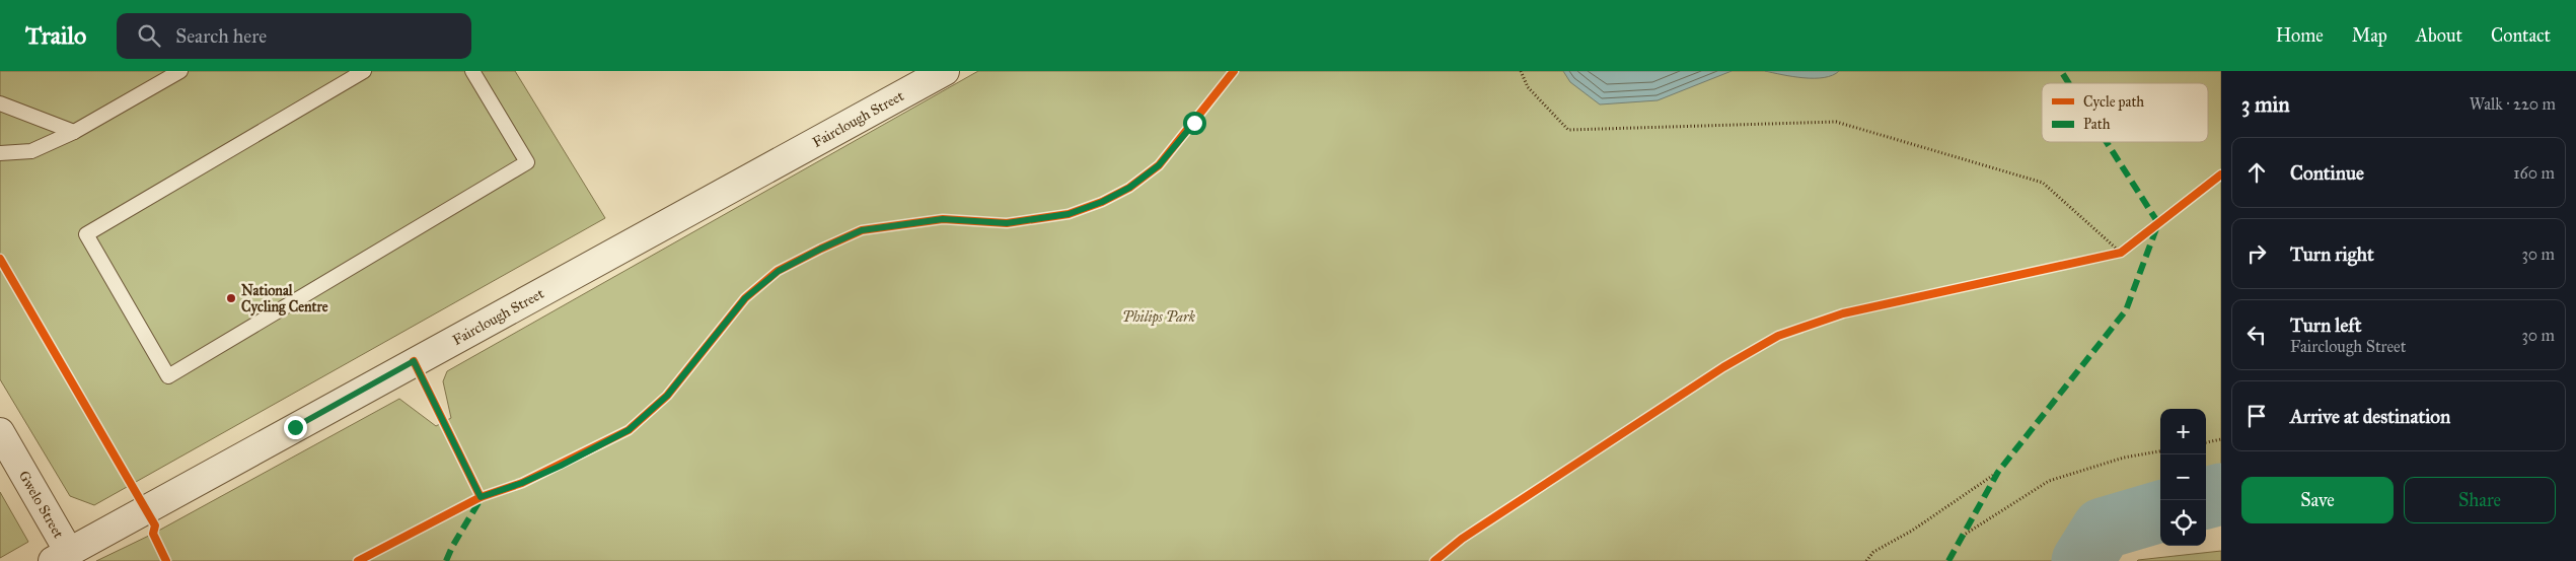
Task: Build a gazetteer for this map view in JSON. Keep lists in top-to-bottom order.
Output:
{
  "streets": {
    "street": ["Fairclough Street", "Gwelo Street"]
  },
  "crossings": [
    ["Fairclough Street", "Gwelo Street"]
  ],
  "parks": ["Philips Park"],
  "places": ["National Cycling Centre"],
  "legend": ["Cycle path", "Path"],
  "page": {
    "header": "Trailo",
    "search": "Search here",
    "nav": [
      "Home",
      "Map",
      "About",
      "Contact"
    ],
    "heading": ["3 min", "Walk · 220 m"],
    "list": [
      ["Continue", "160 m"],
      ["Turn right", "30 m"],
      ["Turn left", "Fairclough Street", "30 m"],
      "Arrive at destination"
    ],
    "map_buttons": ["+", "−"],
    "buttons": ["Save", "Share"]
  }
}
